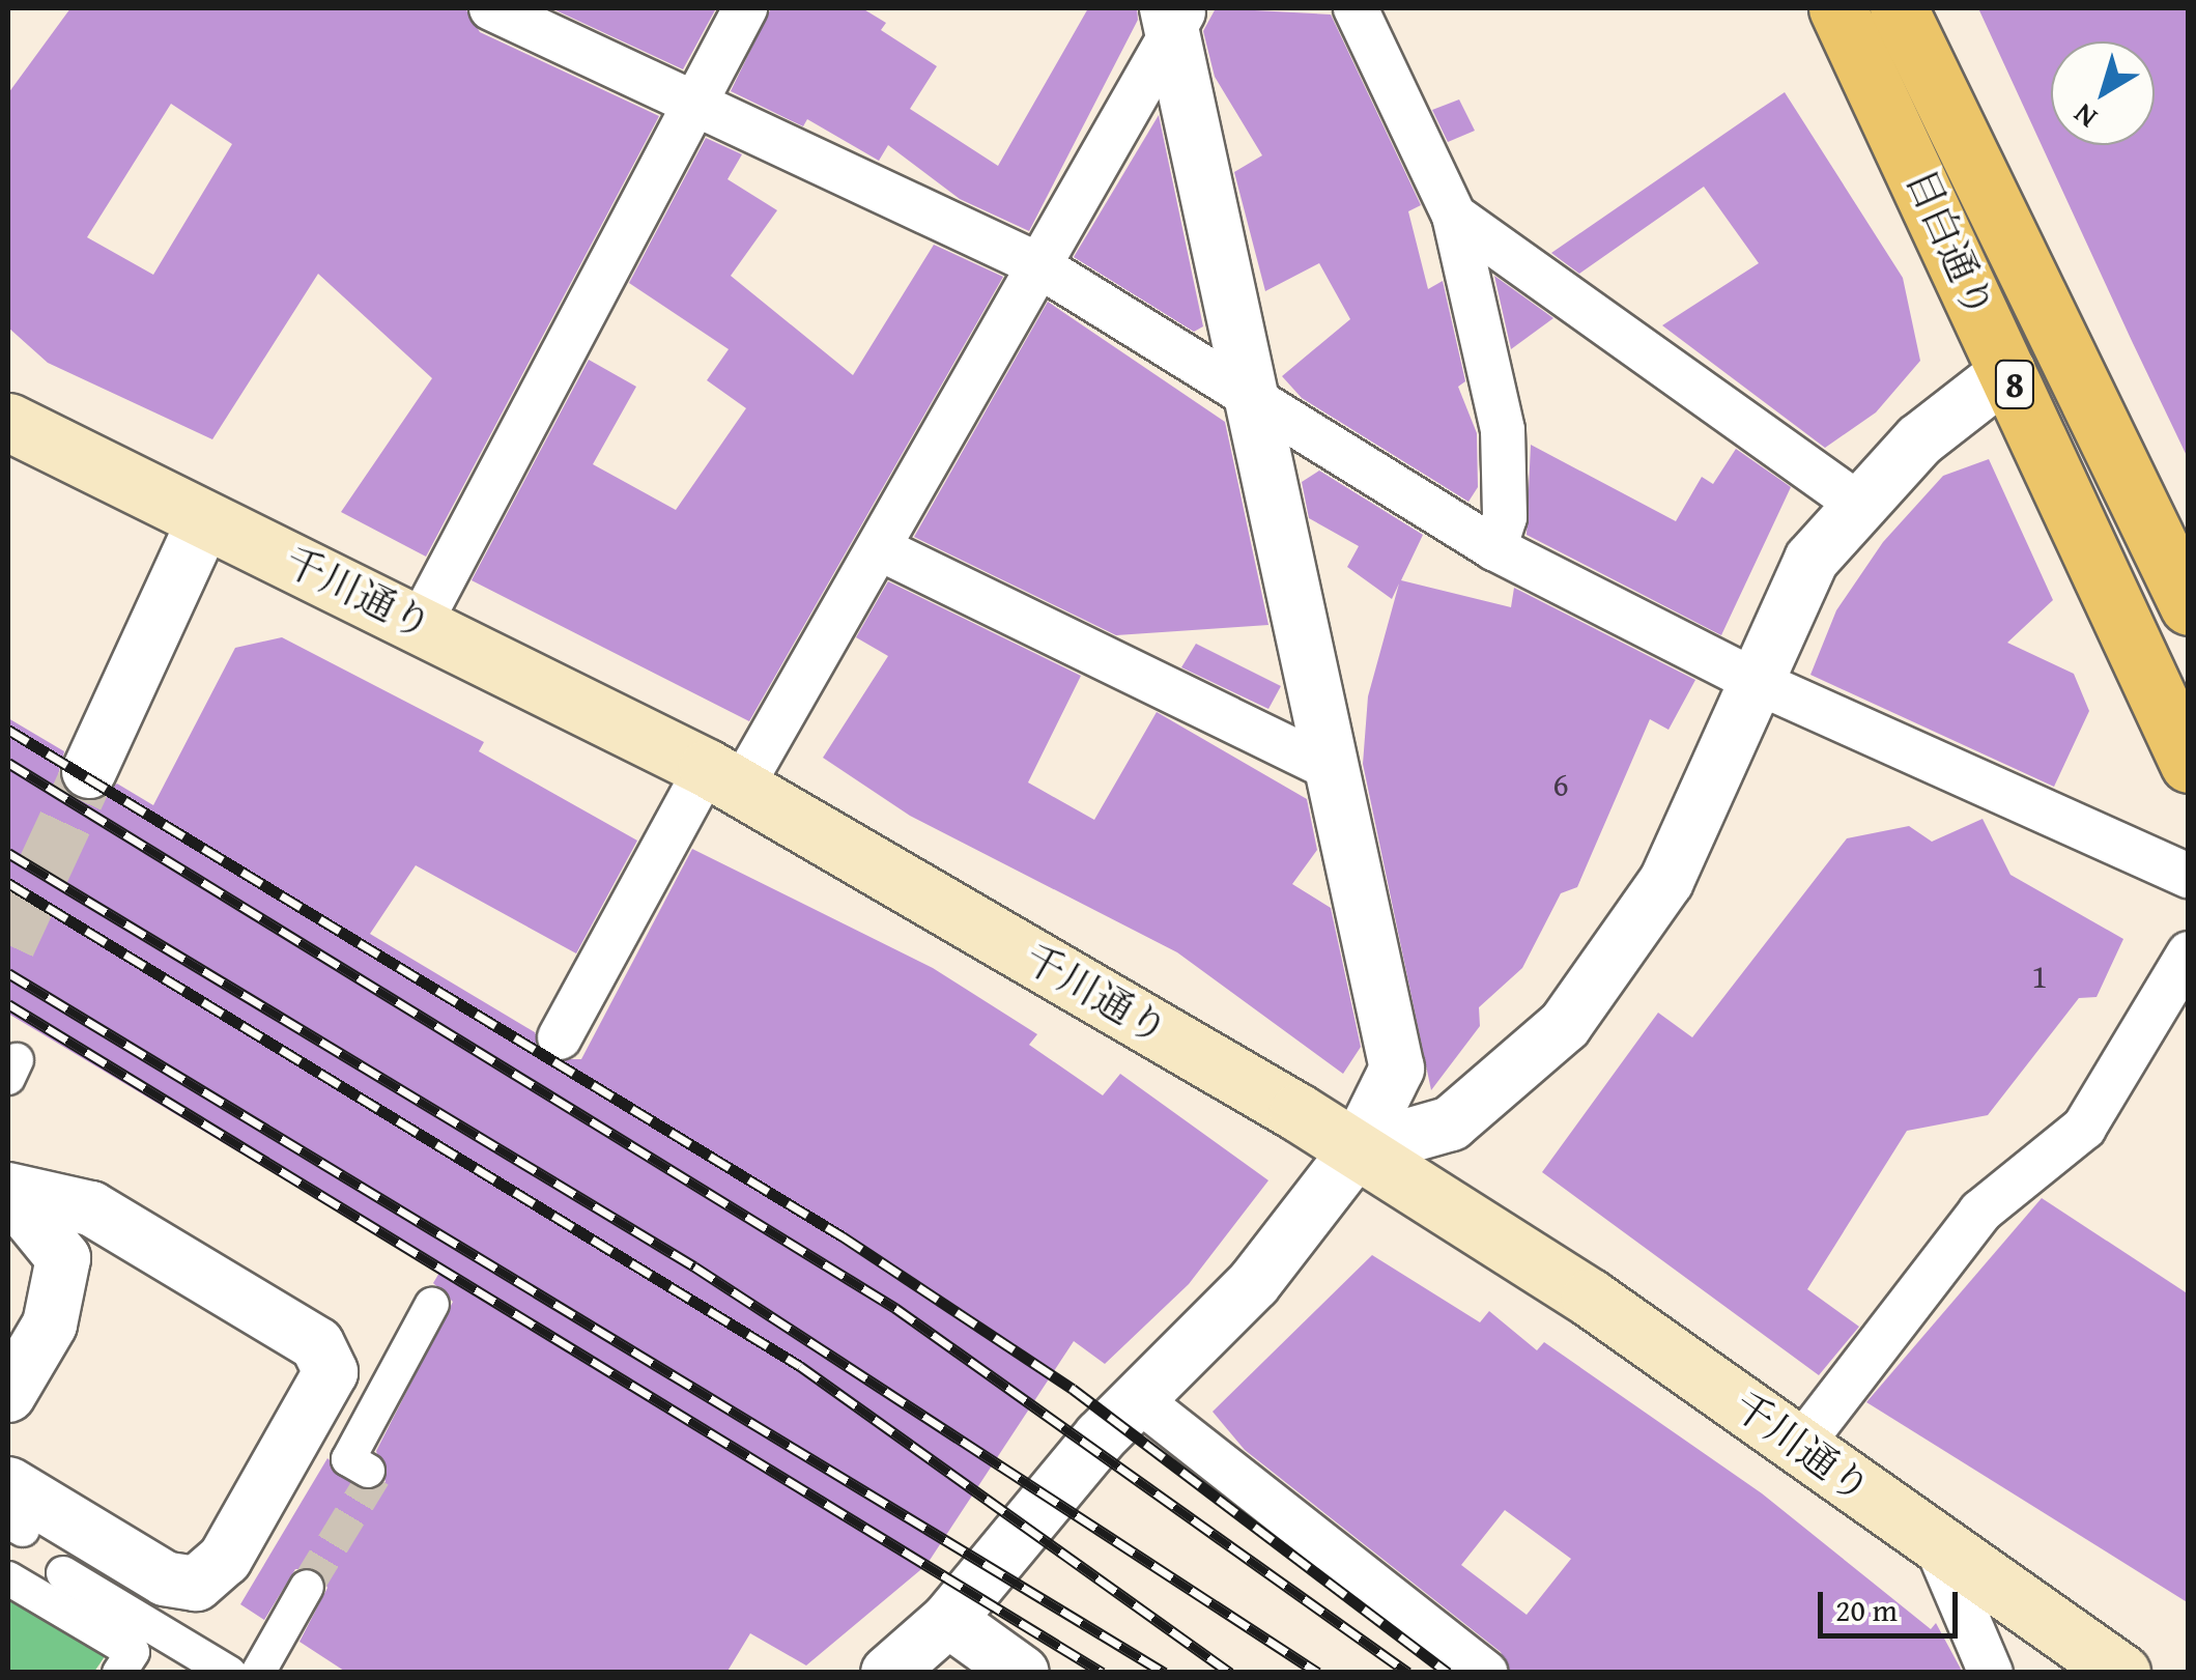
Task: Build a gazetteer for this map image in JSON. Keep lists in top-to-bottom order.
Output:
{
  "streets": {
    "main road": ["目白通り", "8", "千川通り"]
  },
  "house_numbers": ["6", "1"],
  "scale_bar": "20 m",
  "north": "bottom left"
}
